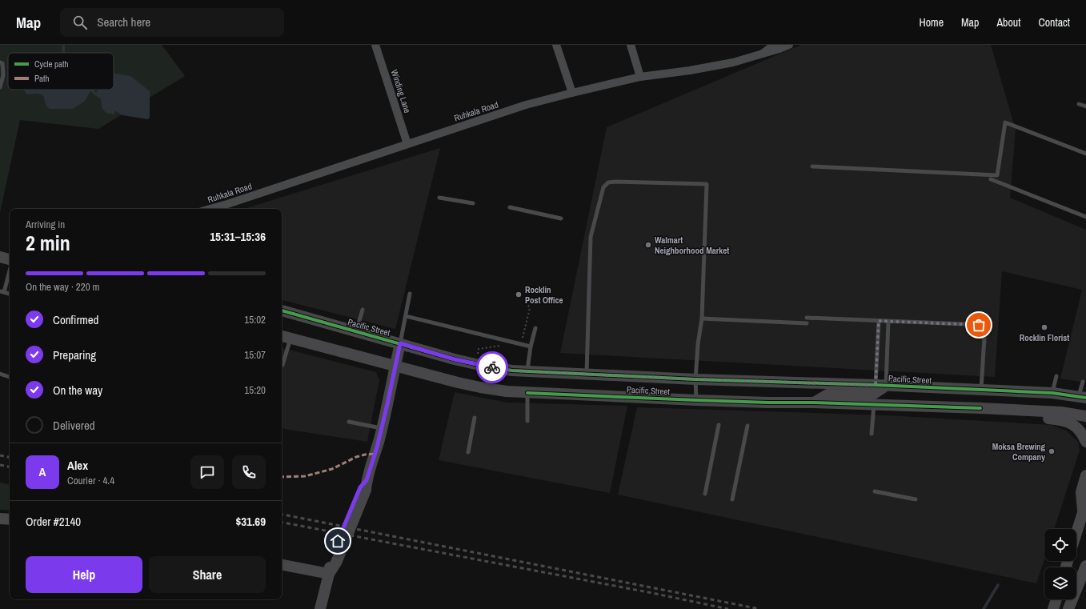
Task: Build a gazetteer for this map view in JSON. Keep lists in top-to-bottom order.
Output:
{
  "streets": {
    "main road": ["Pacific Street"],
    "street": ["Winding Lane", "Ruhkala Road"]
  },
  "crossings": [
    ["Winding Lane", "Ruhkala Road"]
  ],
  "places": [
    "Walmart Neighborhood Market",
    "Rocklin Post Office",
    "Rocklin Florist",
    "Moksa Brewing Company"
  ],
  "legend": ["Cycle path", "Path"],
  "page": {
    "header": "Map",
    "search": "Search here",
    "nav": [
      "Home",
      "Map",
      "About",
      "Contact"
    ],
    "heading": ["2 min", "Arriving in", "15:31–15:36"],
    "panel": [
      "Alex",
      "Courier · 4.4",
      "Order #2140",
      "$31.69"
    ],
    "bar": "On the way · 220 m",
    "list": [
      ["Confirmed", "15:02"],
      ["Preparing", "15:07"],
      ["On the way", "15:20"],
      "Delivered"
    ],
    "round": "A",
    "buttons": ["Help", "Share"]
  }
}
